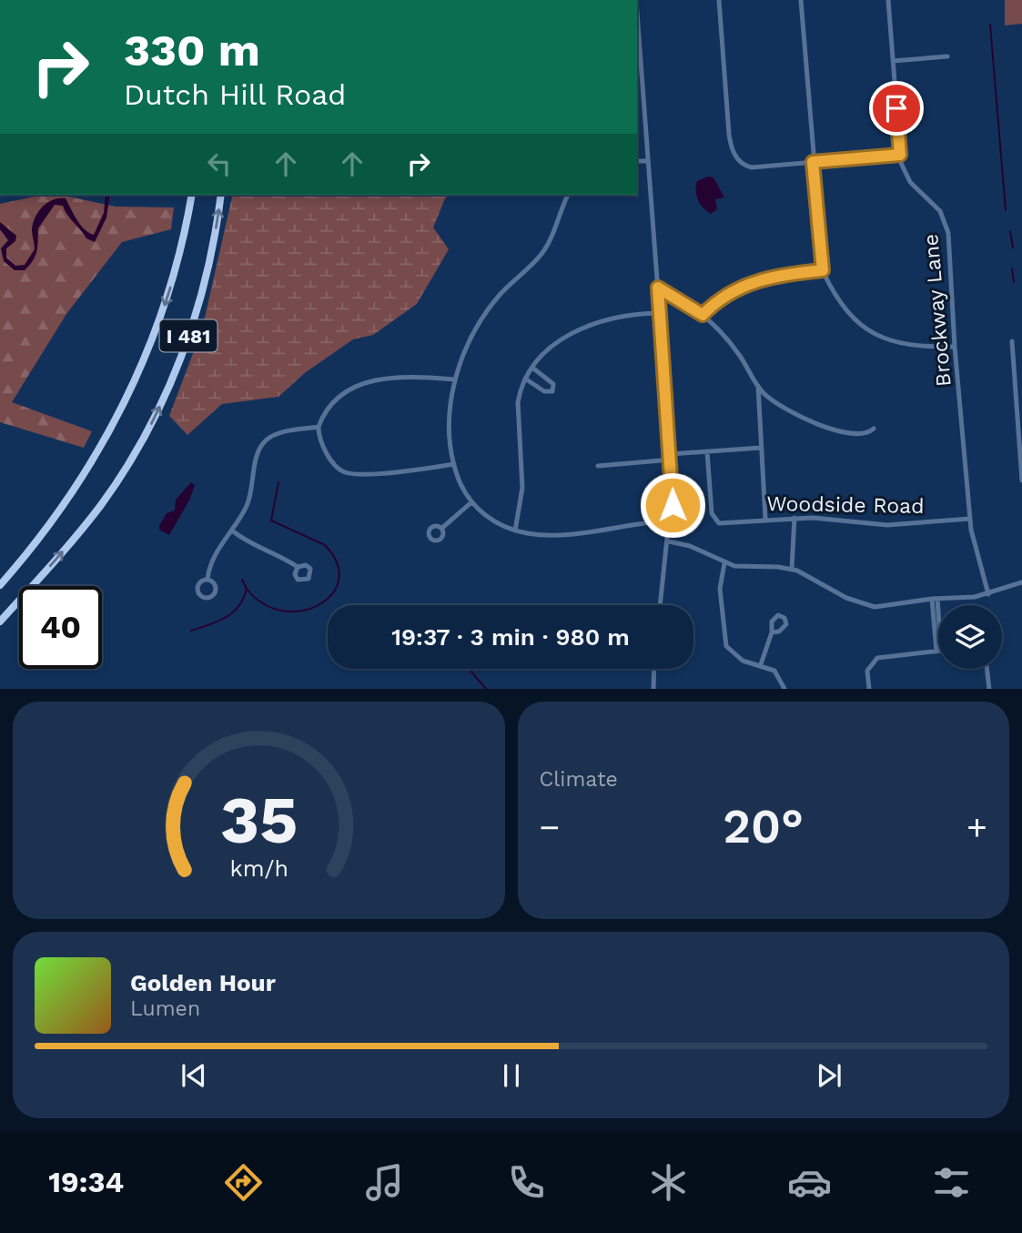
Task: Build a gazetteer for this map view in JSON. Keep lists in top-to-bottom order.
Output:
{
  "streets": {
    "highway": ["I 481"],
    "street": ["Brockway Lane", "Woodside Road"]
  },
  "crossings": [
    ["Brockway Lane", "Woodside Road"]
  ],
  "page": {
    "turn": ["330 m", "Dutch Hill Road"],
    "limit": "40",
    "trip": "19:37 · 3 min · 980 m",
    "tile": "Climate",
    "heat": ["−", "20°", "+"],
    "song": ["Golden Hour", "Lumen"],
    "tabs": "19:34",
    "gauge": ["35", "km/h"]
  }
}
